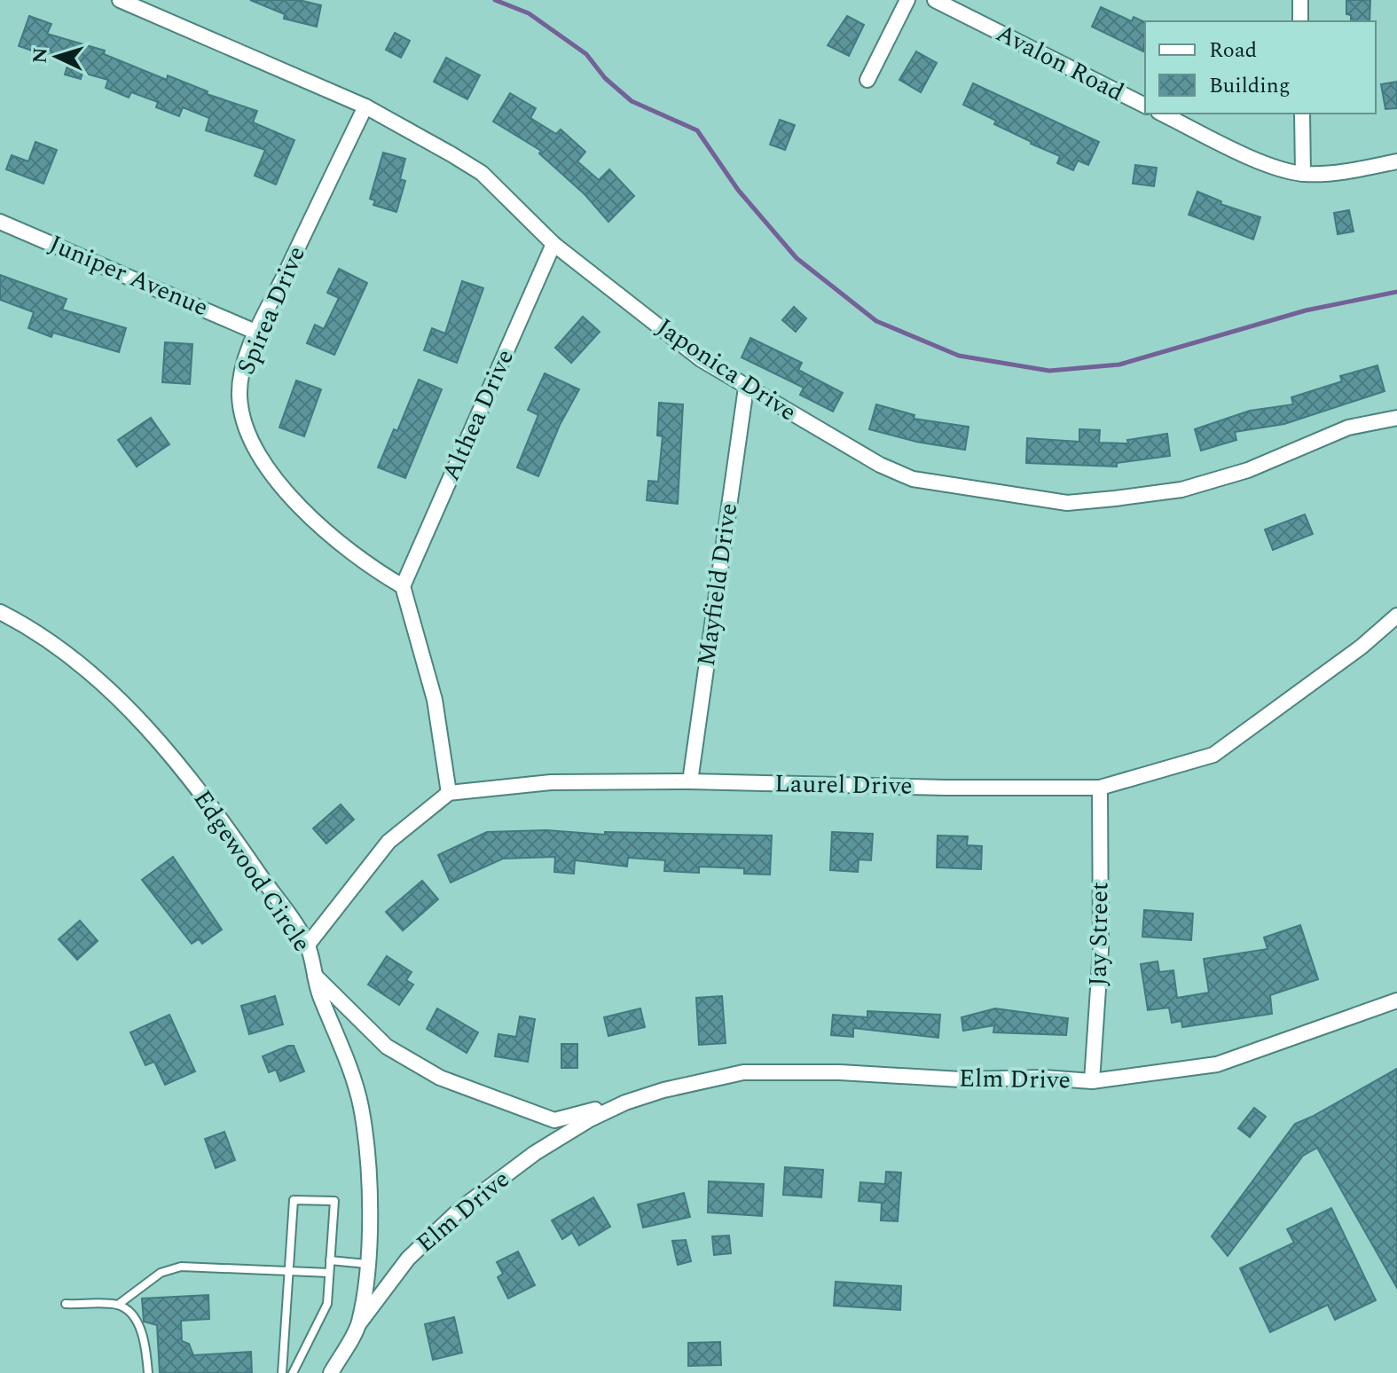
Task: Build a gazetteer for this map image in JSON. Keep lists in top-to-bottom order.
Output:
{
  "streets": {
    "street": [
      "Avalon Road",
      "Juniper Avenue",
      "Spirea Drive",
      "Japonica Drive",
      "Althea Drive",
      "Mayfield Drive",
      "Laurel Drive",
      "Edgewood Circle",
      "Jay Street",
      "Elm Drive"
    ]
  },
  "crossings": [
    ["Juniper Avenue", "Spirea Drive"],
    ["Spirea Drive", "Japonica Drive"],
    ["Spirea Drive", "Althea Drive"],
    ["Japonica Drive", "Althea Drive"],
    ["Japonica Drive", "Mayfield Drive"],
    ["Mayfield Drive", "Laurel Drive"],
    ["Laurel Drive", "Jay Street"],
    ["Edgewood Circle", "Elm Drive"],
    ["Jay Street", "Elm Drive"]
  ],
  "legend": ["Road", "Building"],
  "north": "left"
}
